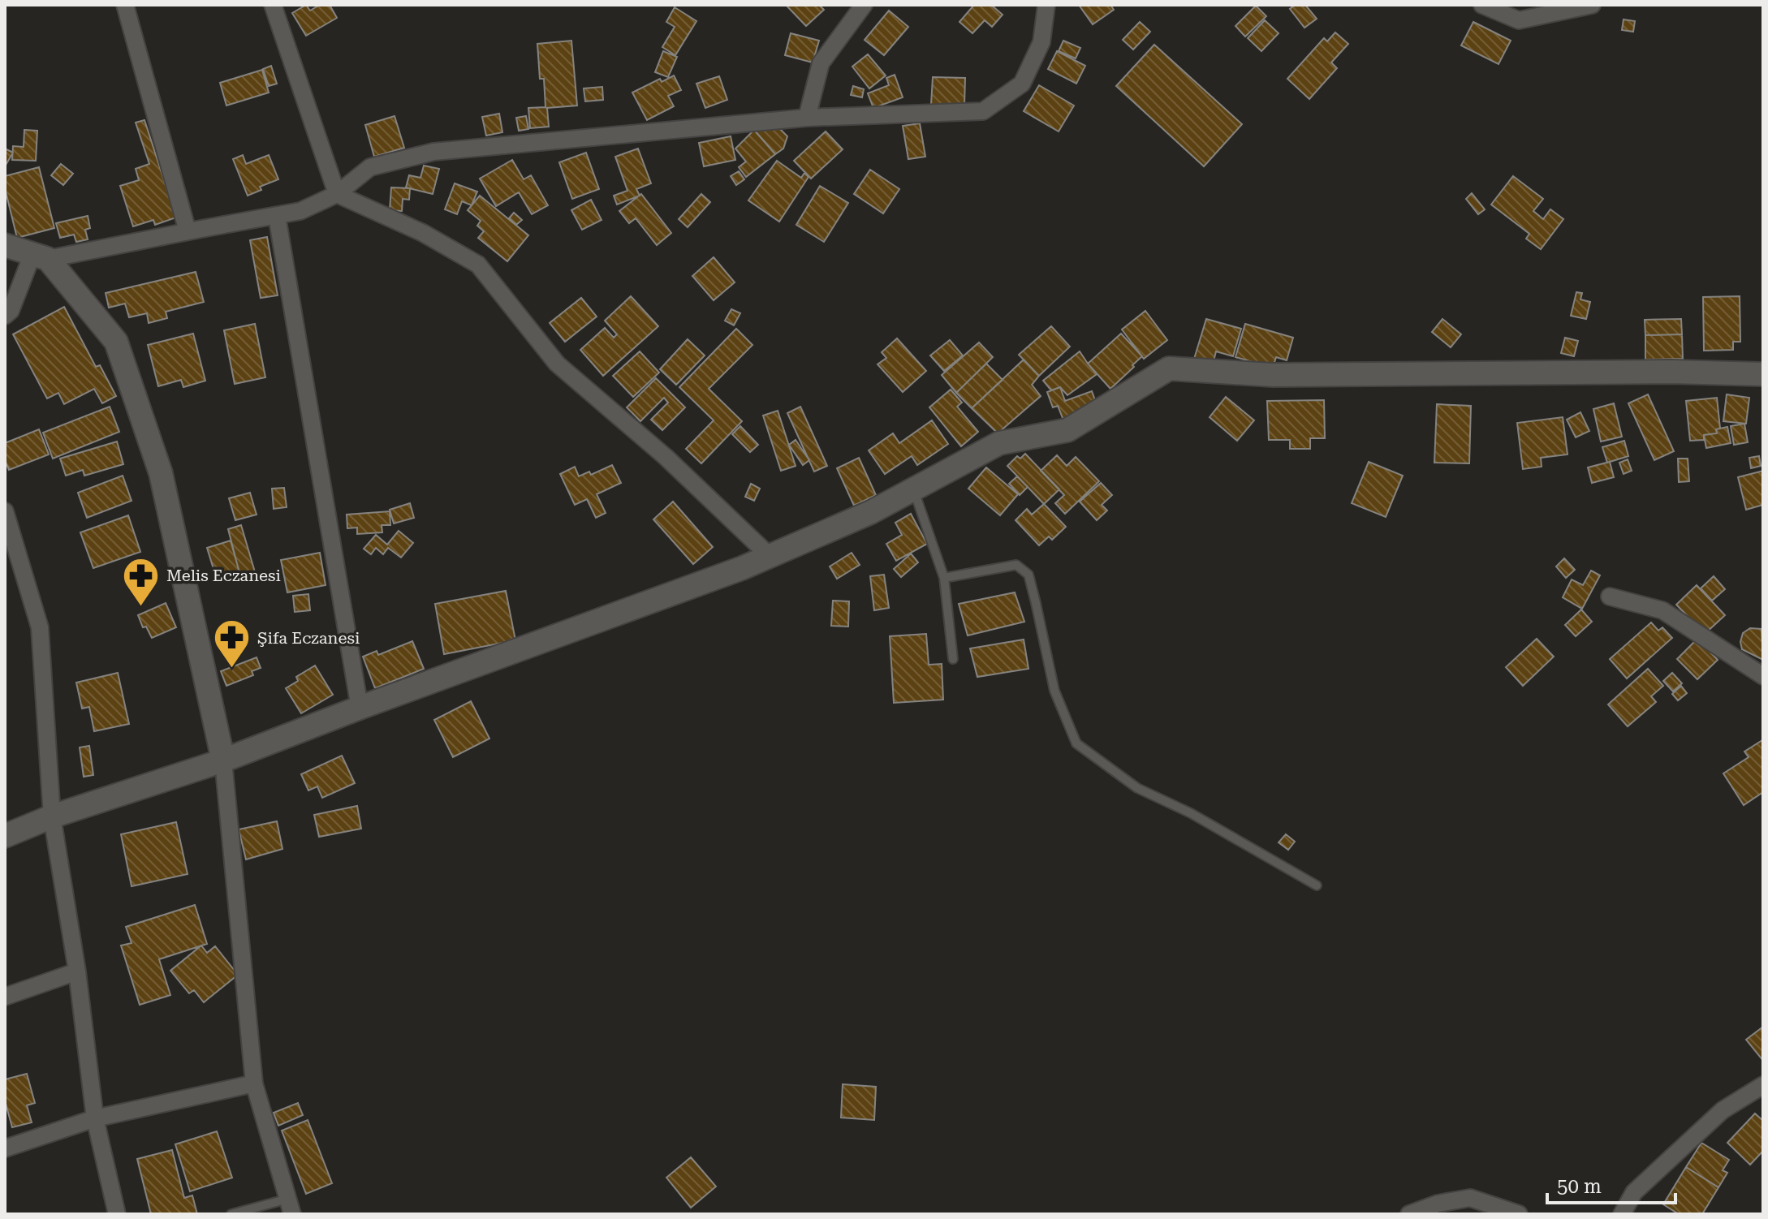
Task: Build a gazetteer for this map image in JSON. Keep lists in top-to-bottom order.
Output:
{
  "places": {
    "pharmacy": ["Melis Eczanesi", "Şifa Eczanesi"]
  },
  "scale_bar": "50 m"
}
